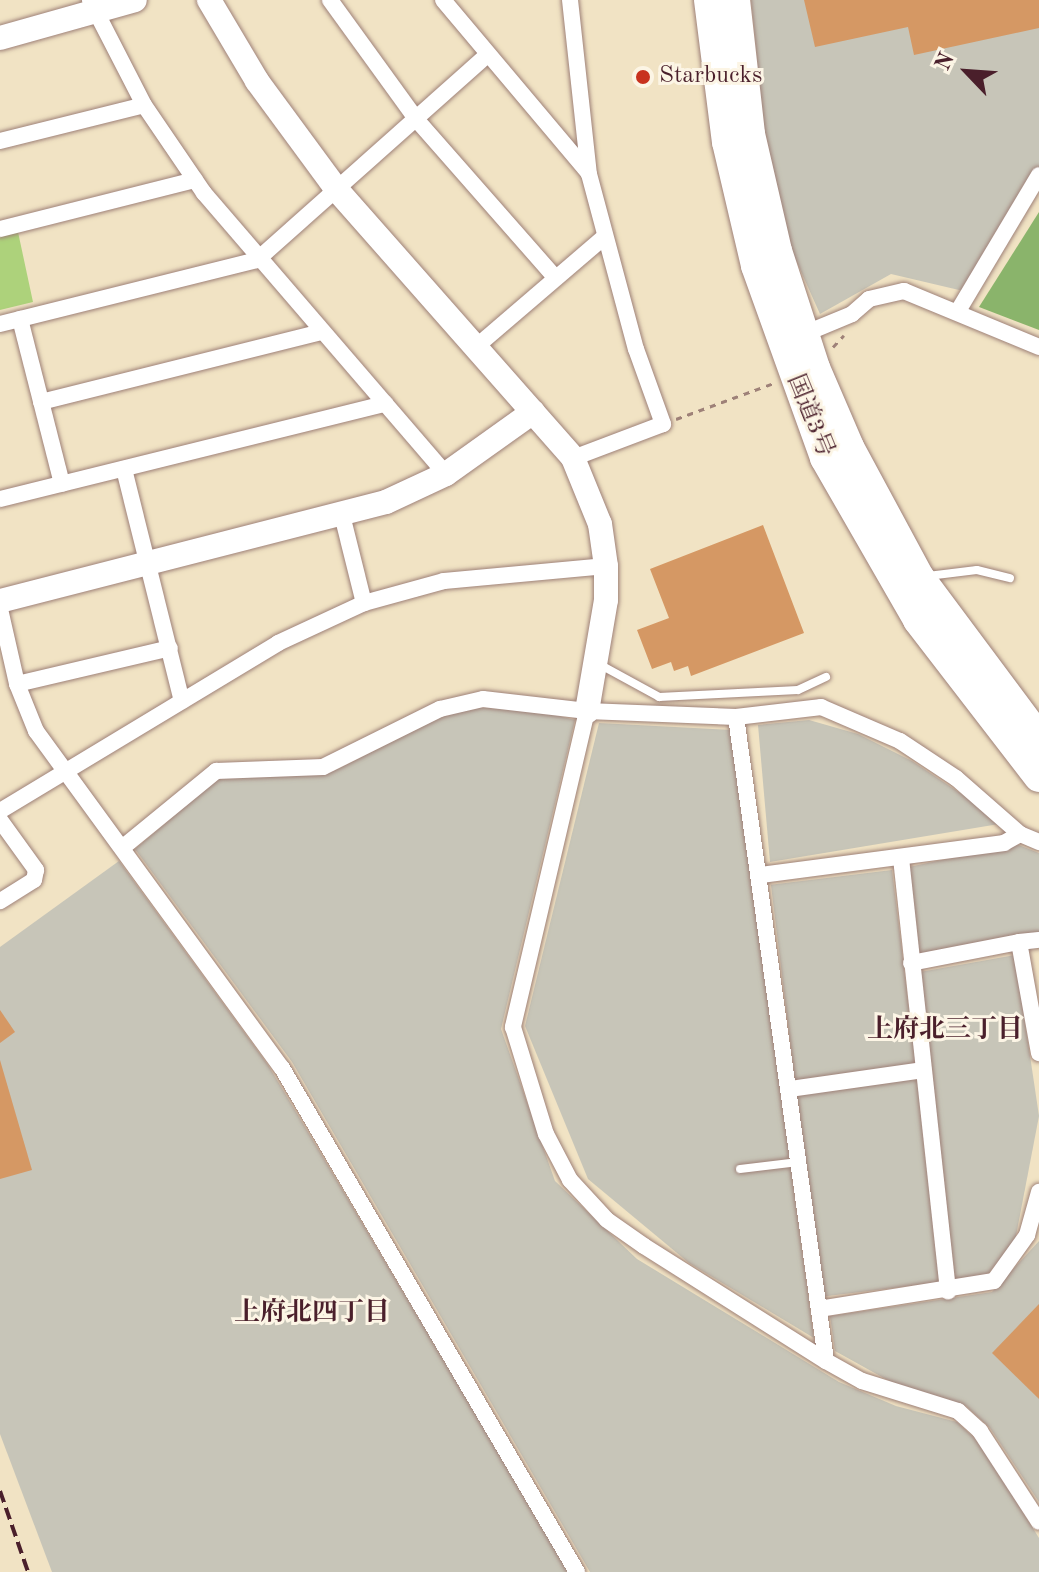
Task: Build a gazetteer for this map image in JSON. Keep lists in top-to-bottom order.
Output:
{
  "streets": {
    "highway": ["国道3号"]
  },
  "districts": ["上府北三丁目", "上府北四丁目"],
  "places": ["Starbucks"],
  "north": "top left"
}
